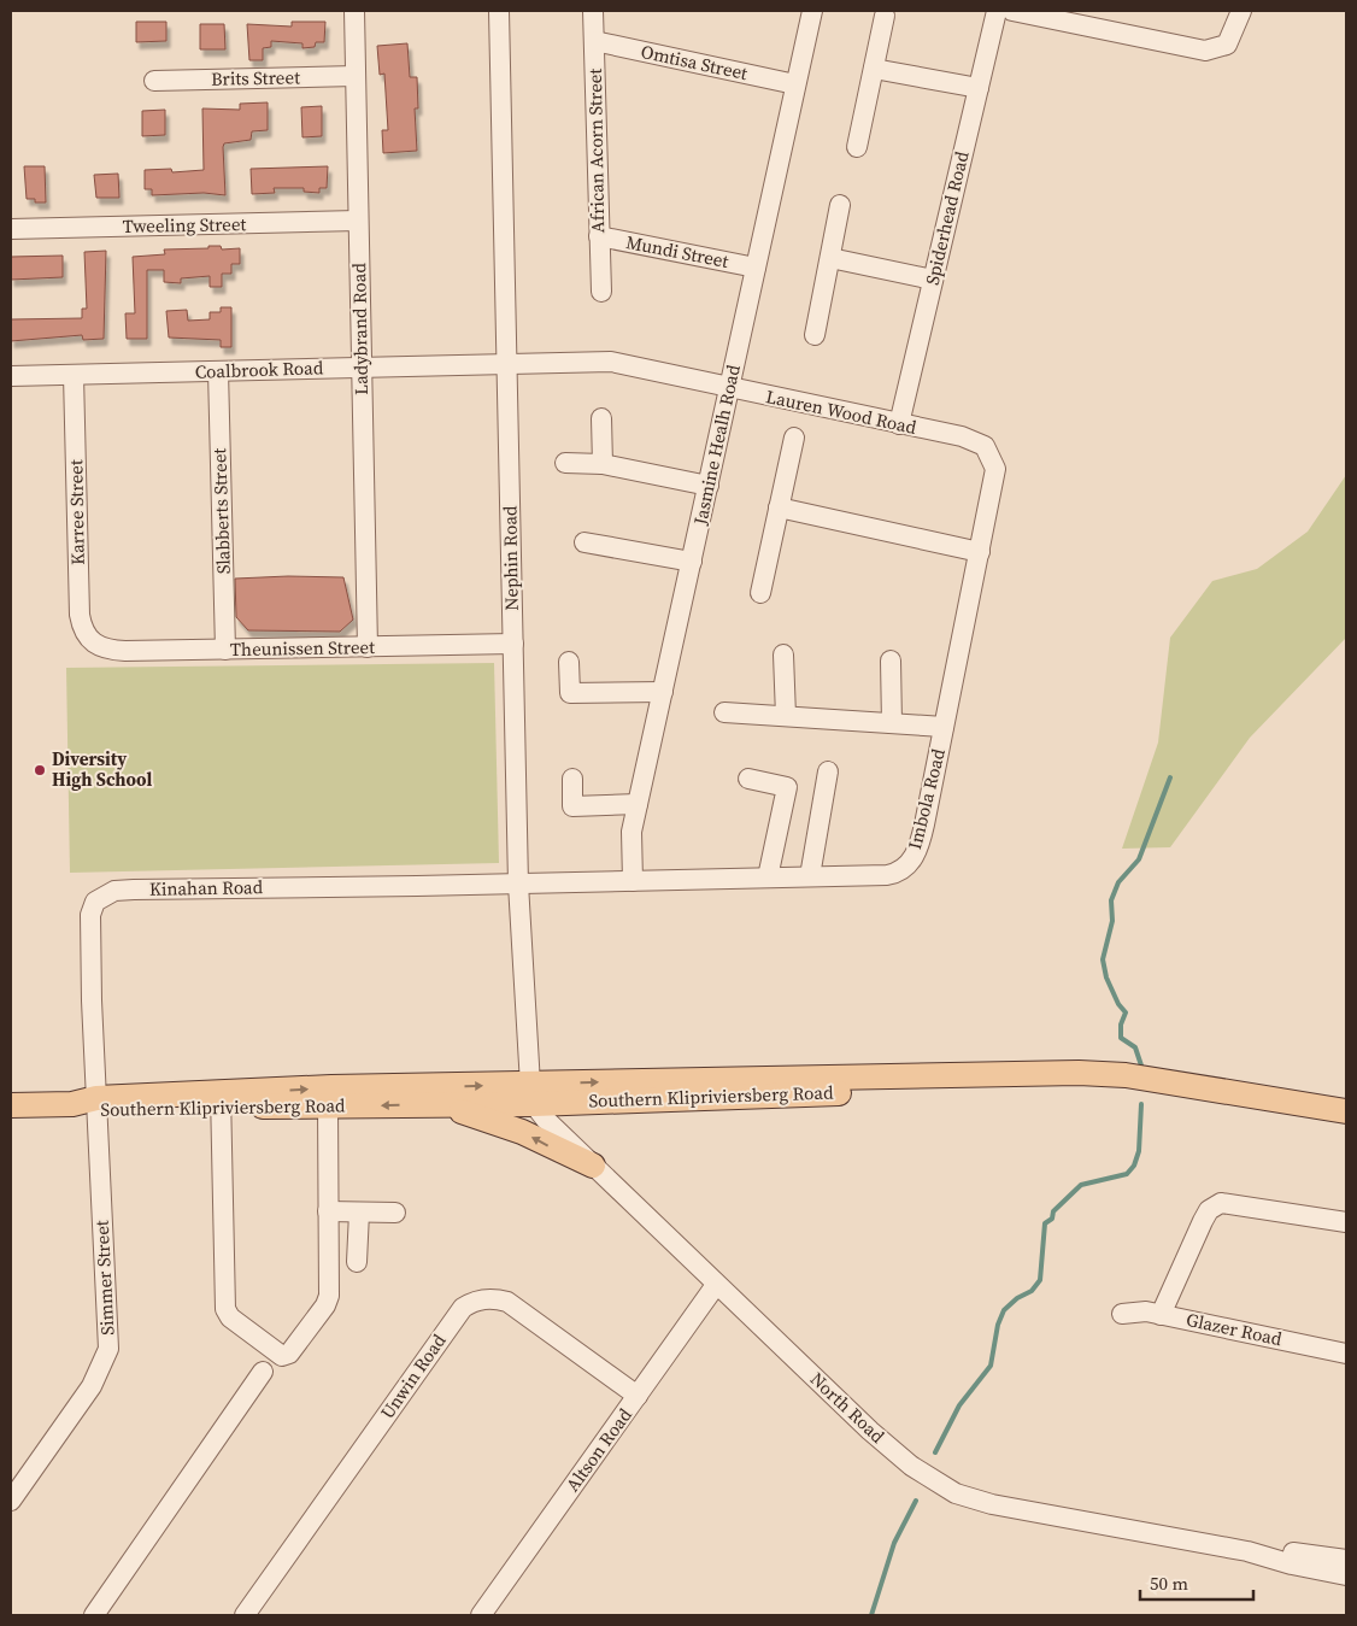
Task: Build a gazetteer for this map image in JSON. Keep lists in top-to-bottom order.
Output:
{
  "streets": {
    "main road": ["Southern Klipriviersberg Road"],
    "street": [
      "Omtisa Street",
      "Brits Street",
      "African Acorn Street",
      "Spiderhead Road",
      "Tweeling Street",
      "Mundi Street",
      "Ladybrand Road",
      "Coalbrook Road",
      "Lauren Wood Road",
      "Jasmine Healh Road",
      "Slabberts Street",
      "Karree Street",
      "Nephin Road",
      "Theunissen Street",
      "Imbola Road",
      "Kinahan Road",
      "Simmer Street",
      "Glazer Road",
      "Unwin Road",
      "North Road",
      "Altson Road"
    ]
  },
  "crossings": [
    ["Omtisa Street", "African Acorn Street"],
    ["Omtisa Street", "Jasmine Healh Road"],
    ["Brits Street", "Ladybrand Road"],
    ["African Acorn Street", "Mundi Street"],
    ["Spiderhead Road", "Lauren Wood Road"],
    ["Tweeling Street", "Ladybrand Road"],
    ["Mundi Street", "Jasmine Healh Road"],
    ["Ladybrand Road", "Coalbrook Road"],
    ["Ladybrand Road", "Theunissen Street"],
    ["Coalbrook Road", "Lauren Wood Road"],
    ["Coalbrook Road", "Slabberts Street"],
    ["Coalbrook Road", "Karree Street"],
    ["Coalbrook Road", "Nephin Road"],
    ["Lauren Wood Road", "Jasmine Healh Road"],
    ["Lauren Wood Road", "Nephin Road"],
    ["Lauren Wood Road", "Imbola Road"],
    ["Jasmine Healh Road", "Imbola Road"],
    ["Slabberts Street", "Theunissen Street"],
    ["Karree Street", "Theunissen Street"],
    ["Nephin Road", "Theunissen Street"],
    ["Nephin Road", "Imbola Road"],
    ["Nephin Road", "Kinahan Road"],
    ["Nephin Road", "Southern Klipriviersberg Road"],
    ["Nephin Road", "North Road"],
    ["Imbola Road", "Kinahan Road"],
    ["Kinahan Road", "Southern Klipriviersberg Road"],
    ["Kinahan Road", "Simmer Street"],
    ["Southern Klipriviersberg Road", "Simmer Street"],
    ["Southern Klipriviersberg Road", "North Road"],
    ["Unwin Road", "Altson Road"],
    ["North Road", "Altson Road"]
  ],
  "places": ["Diversity High School"],
  "scale_bar": "50 m"
}
